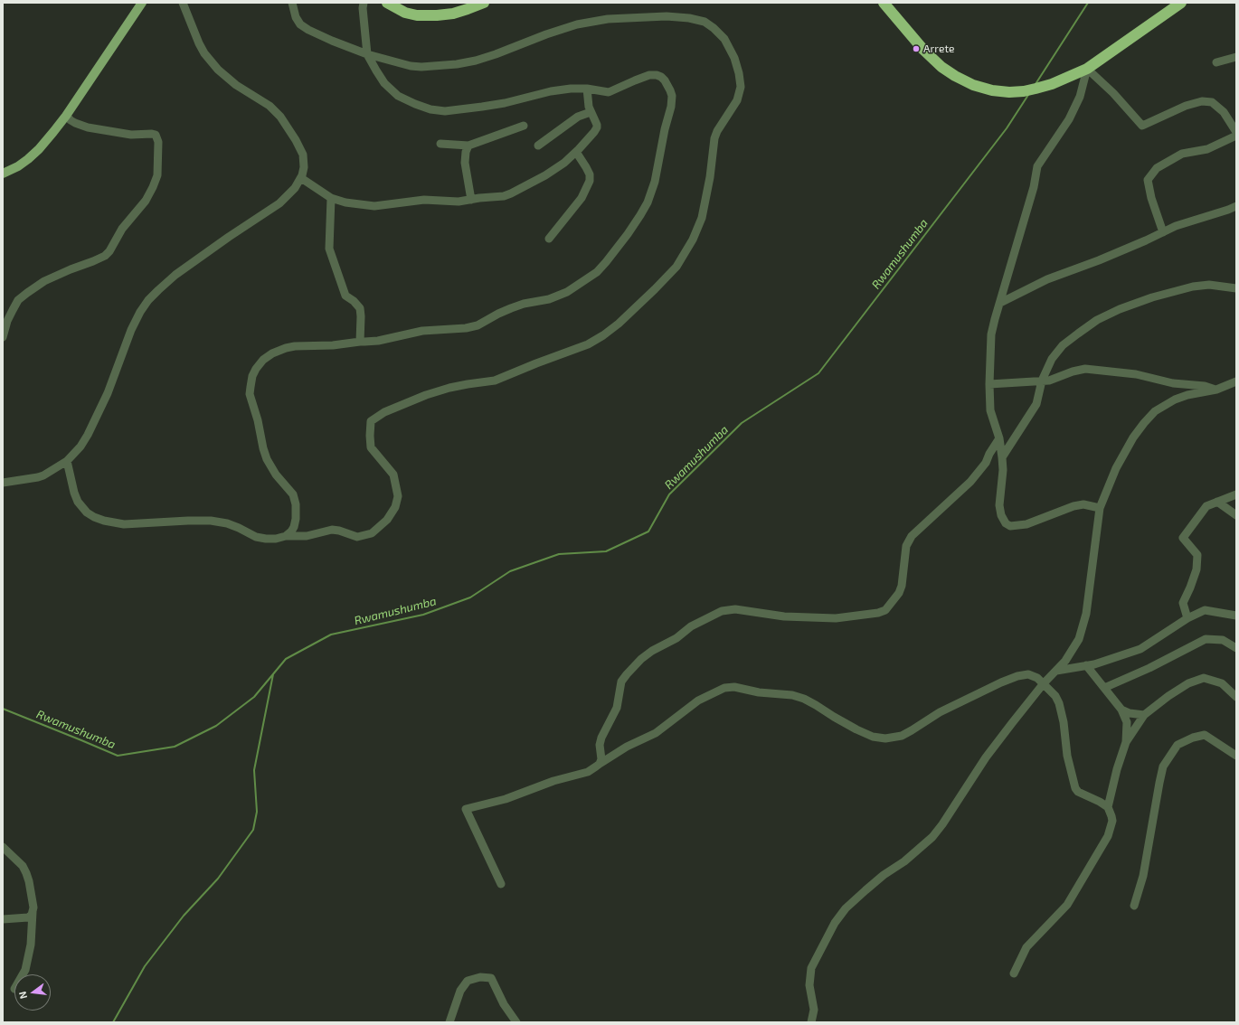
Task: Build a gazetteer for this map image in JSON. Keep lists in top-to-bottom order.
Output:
{
  "water": ["Rwamushumba"],
  "places": ["Arrete"],
  "north": "left"
}
